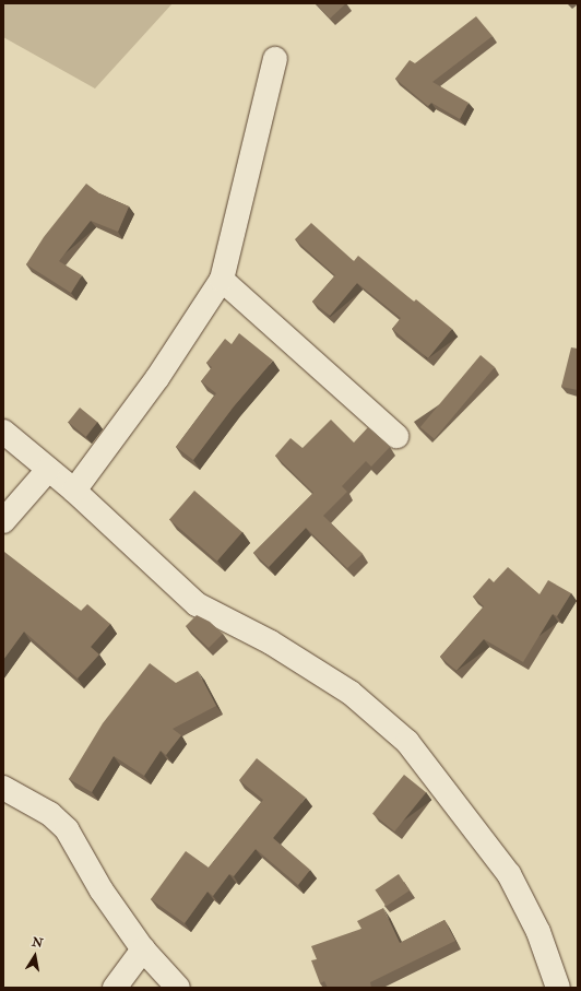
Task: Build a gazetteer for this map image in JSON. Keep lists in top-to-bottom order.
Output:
{
  "north": "top"
}
